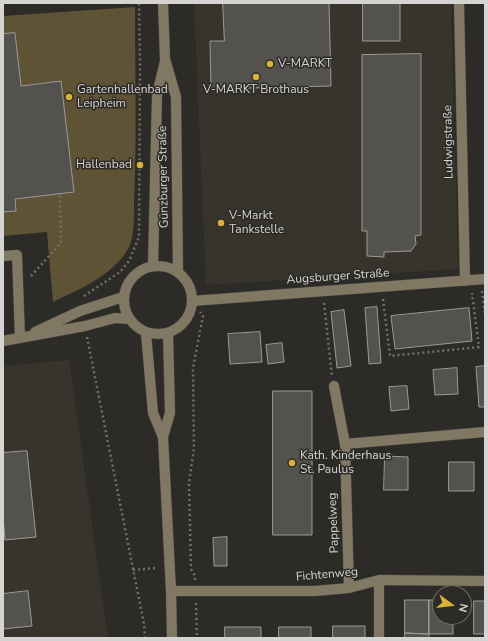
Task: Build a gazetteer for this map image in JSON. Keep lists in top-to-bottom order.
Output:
{
  "streets": {
    "street": [
      "Ludwigstraße",
      "Günzburger Straße",
      "Augsburger Straße",
      "Pappelweg",
      "Fichtenweg"
    ]
  },
  "crossings": [
    ["Ludwigstraße", "Augsburger Straße"],
    ["Günzburger Straße", "Augsburger Straße"],
    ["Pappelweg", "Fichtenweg"]
  ],
  "places": [
    "V-MARKT",
    "V-MARKT Brothaus",
    "Gartenhallenbad Leipheim",
    "Hallenbad",
    "V-Markt Tankstelle",
    "Kath. Kinderhaus St. Paulus"
  ],
  "north": "right"
}
